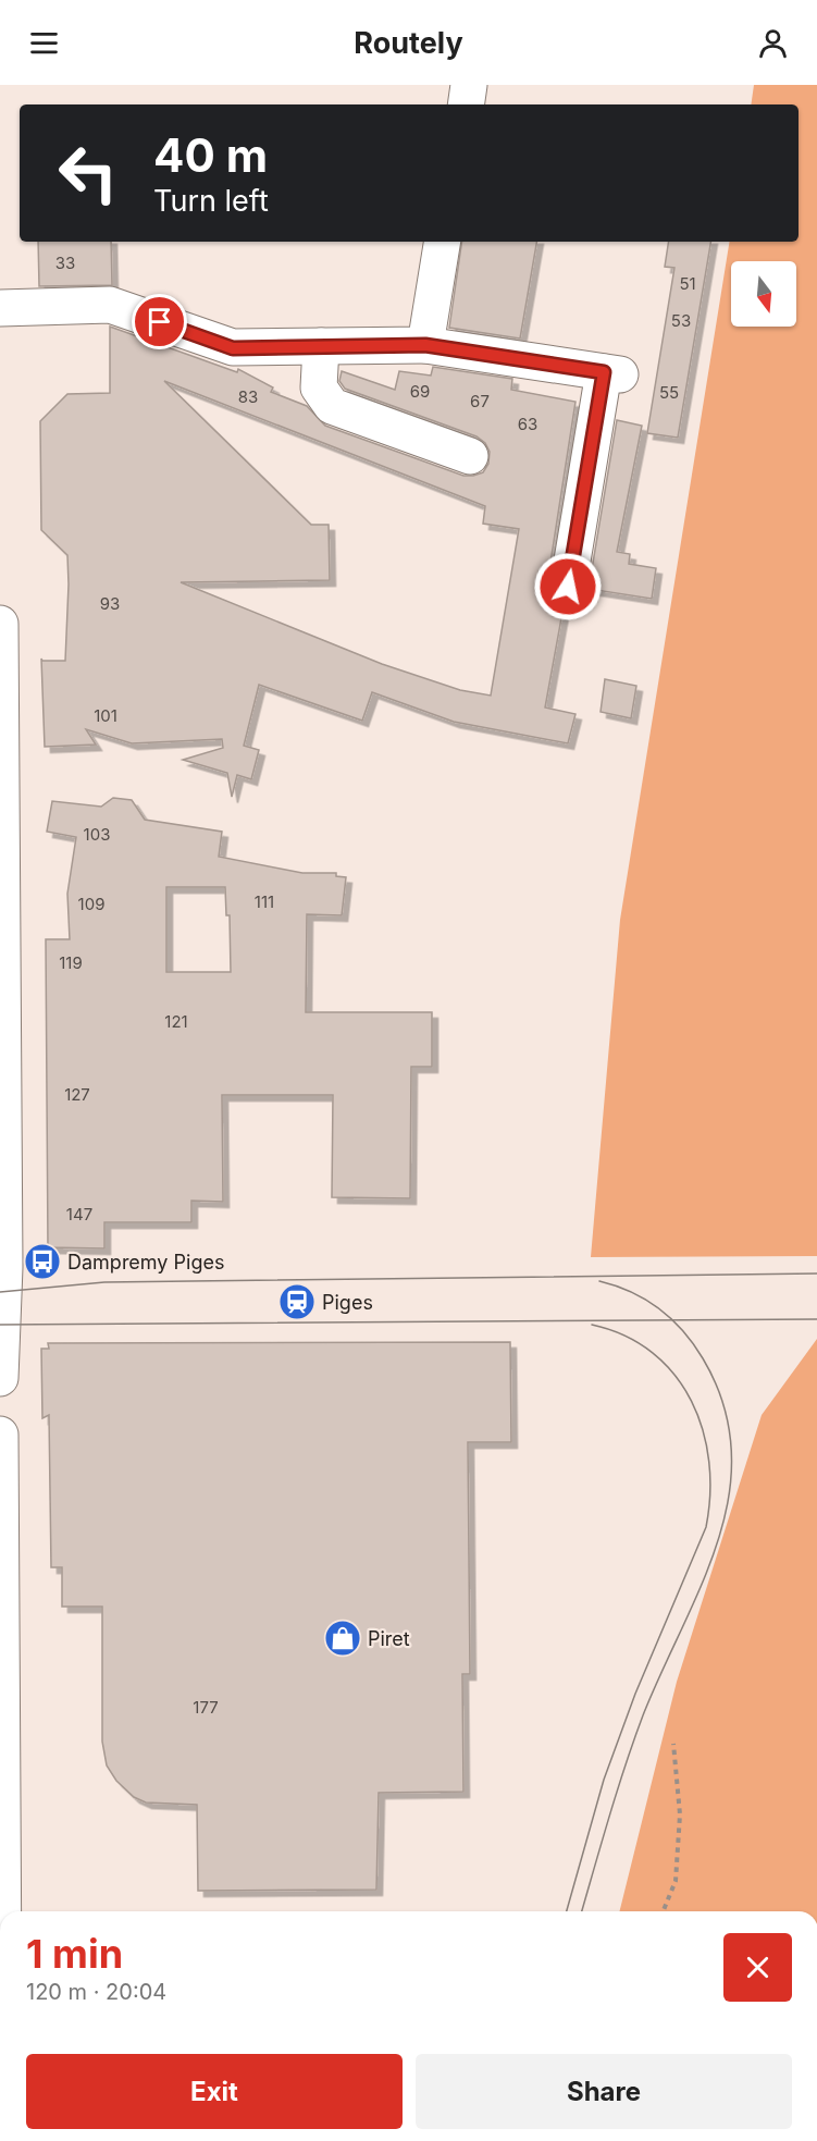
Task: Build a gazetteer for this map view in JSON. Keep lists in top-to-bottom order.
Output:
{
  "places": {
    "bus stop": ["Dampremy Piges"],
    "station": ["Piges"],
    "shop": ["Piret"]
  },
  "house_numbers": [
    "33",
    "51",
    "53",
    "69",
    "55",
    "83",
    "67",
    "63",
    "93",
    "101",
    "103",
    "111",
    "109",
    "119",
    "121",
    "127",
    "147",
    "177"
  ],
  "north": "bottom",
  "page": {
    "header": "Routely",
    "turn": ["40 m", "Turn left"],
    "heading": ["1 min", "120 m · 20:04"],
    "buttons": ["Exit", "Share"]
  }
}
